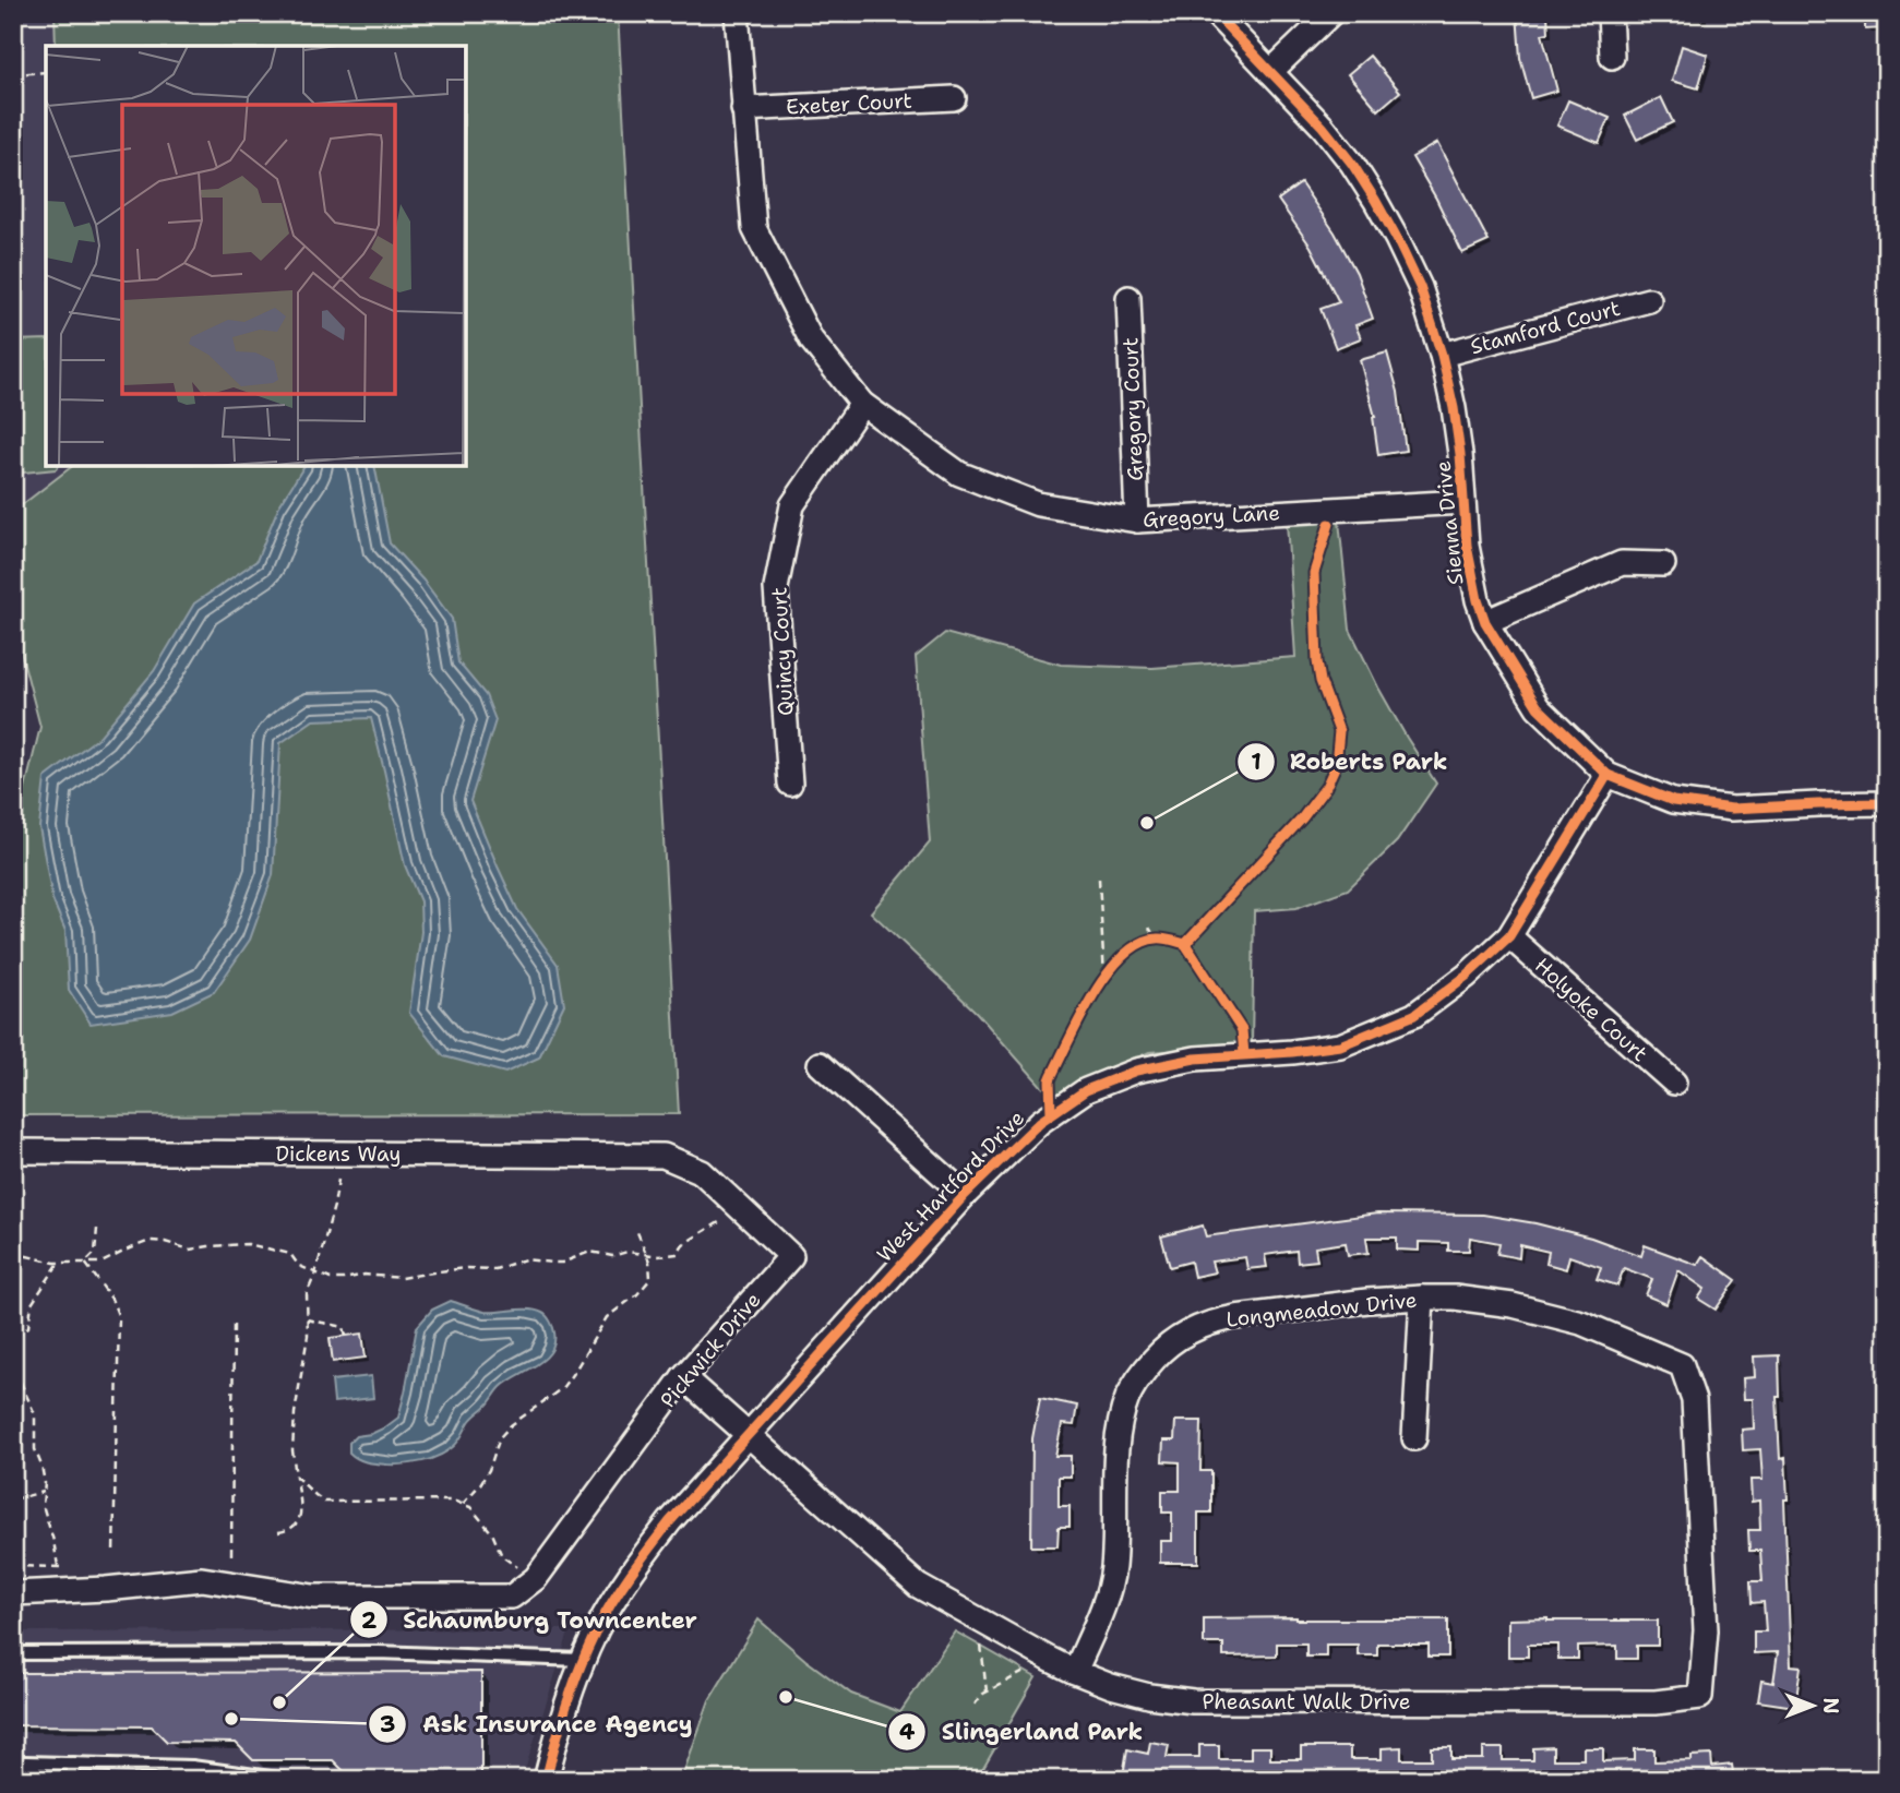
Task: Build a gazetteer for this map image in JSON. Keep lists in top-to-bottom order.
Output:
{
  "streets": {
    "street": [
      "Exeter Court",
      "Stamford Court",
      "Gregory Court",
      "Gregory Lane",
      "Sienna Drive",
      "Quincy Court",
      "Holyoke Court",
      "Dickens Way",
      "West Hartford Drive",
      "Longmeadow Drive",
      "Pickwick Drive",
      "Pheasant Walk Drive"
    ]
  },
  "crossings": [
    ["Exeter Court", "Gregory Lane"],
    ["Stamford Court", "Sienna Drive"],
    ["Gregory Court", "Gregory Lane"],
    ["Gregory Lane", "Sienna Drive"],
    ["Gregory Lane", "Quincy Court"],
    ["Sienna Drive", "West Hartford Drive"],
    ["Holyoke Court", "West Hartford Drive"],
    ["Dickens Way", "Pickwick Drive"],
    ["West Hartford Drive", "Pheasant Walk Drive"],
    ["Longmeadow Drive", "Pheasant Walk Drive"],
    ["Pickwick Drive", "Pheasant Walk Drive"]
  ],
  "places": [
    "Roberts Park",
    "Slingerland Park",
    "Schaumburg Towncenter",
    "Ask Insurance Agency"
  ],
  "north": "right"
}
